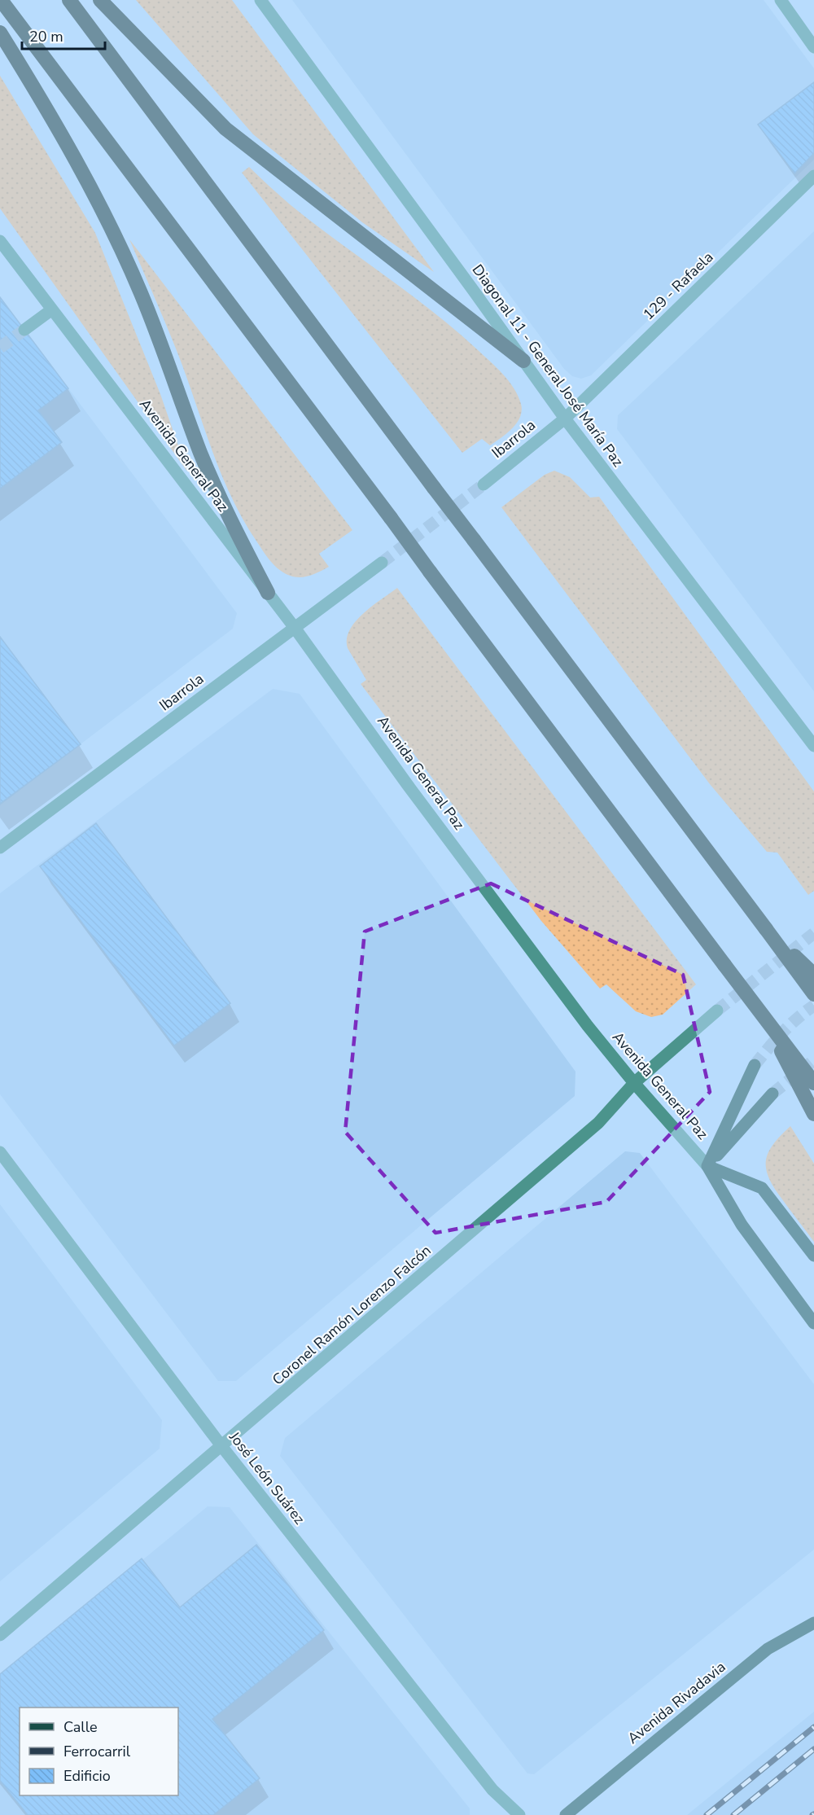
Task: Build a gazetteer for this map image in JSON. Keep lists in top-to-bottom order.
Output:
{
  "streets": {
    "main road": ["Avenida General Paz", "Avenida Rivadavia"],
    "street": [
      "129 - Rafaela",
      "Diagonal 11 - General José María Paz",
      "Ibarrola",
      "Coronel Ramón Lorenzo Falcón",
      "José León Suárez"
    ]
  },
  "crossings": [
    ["129 - Rafaela", "Diagonal 11 - General José María Paz"],
    ["129 - Rafaela", "Ibarrola"],
    ["Diagonal 11 - General José María Paz", "Ibarrola"],
    ["Ibarrola", "Avenida General Paz"],
    ["Avenida General Paz", "Coronel Ramón Lorenzo Falcón"],
    ["Coronel Ramón Lorenzo Falcón", "José León Suárez"]
  ],
  "legend": ["Calle", "Ferrocarril", "Edificio"],
  "scale_bar": "20 m"
}
